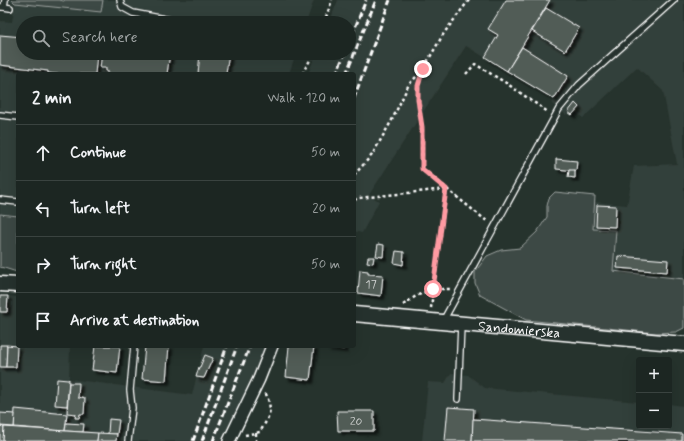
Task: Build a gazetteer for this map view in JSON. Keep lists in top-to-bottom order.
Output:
{
  "streets": {
    "street": ["Sandomierska"]
  },
  "house_numbers": ["17", "20"],
  "page": {
    "search": "Search here",
    "heading": ["2 min", "Walk · 120 m"],
    "list": [
      ["Continue", "50 m"],
      ["Turn left", "20 m"],
      ["Turn right", "50 m"],
      "Arrive at destination"
    ],
    "map_buttons": ["+", "−"]
  }
}
